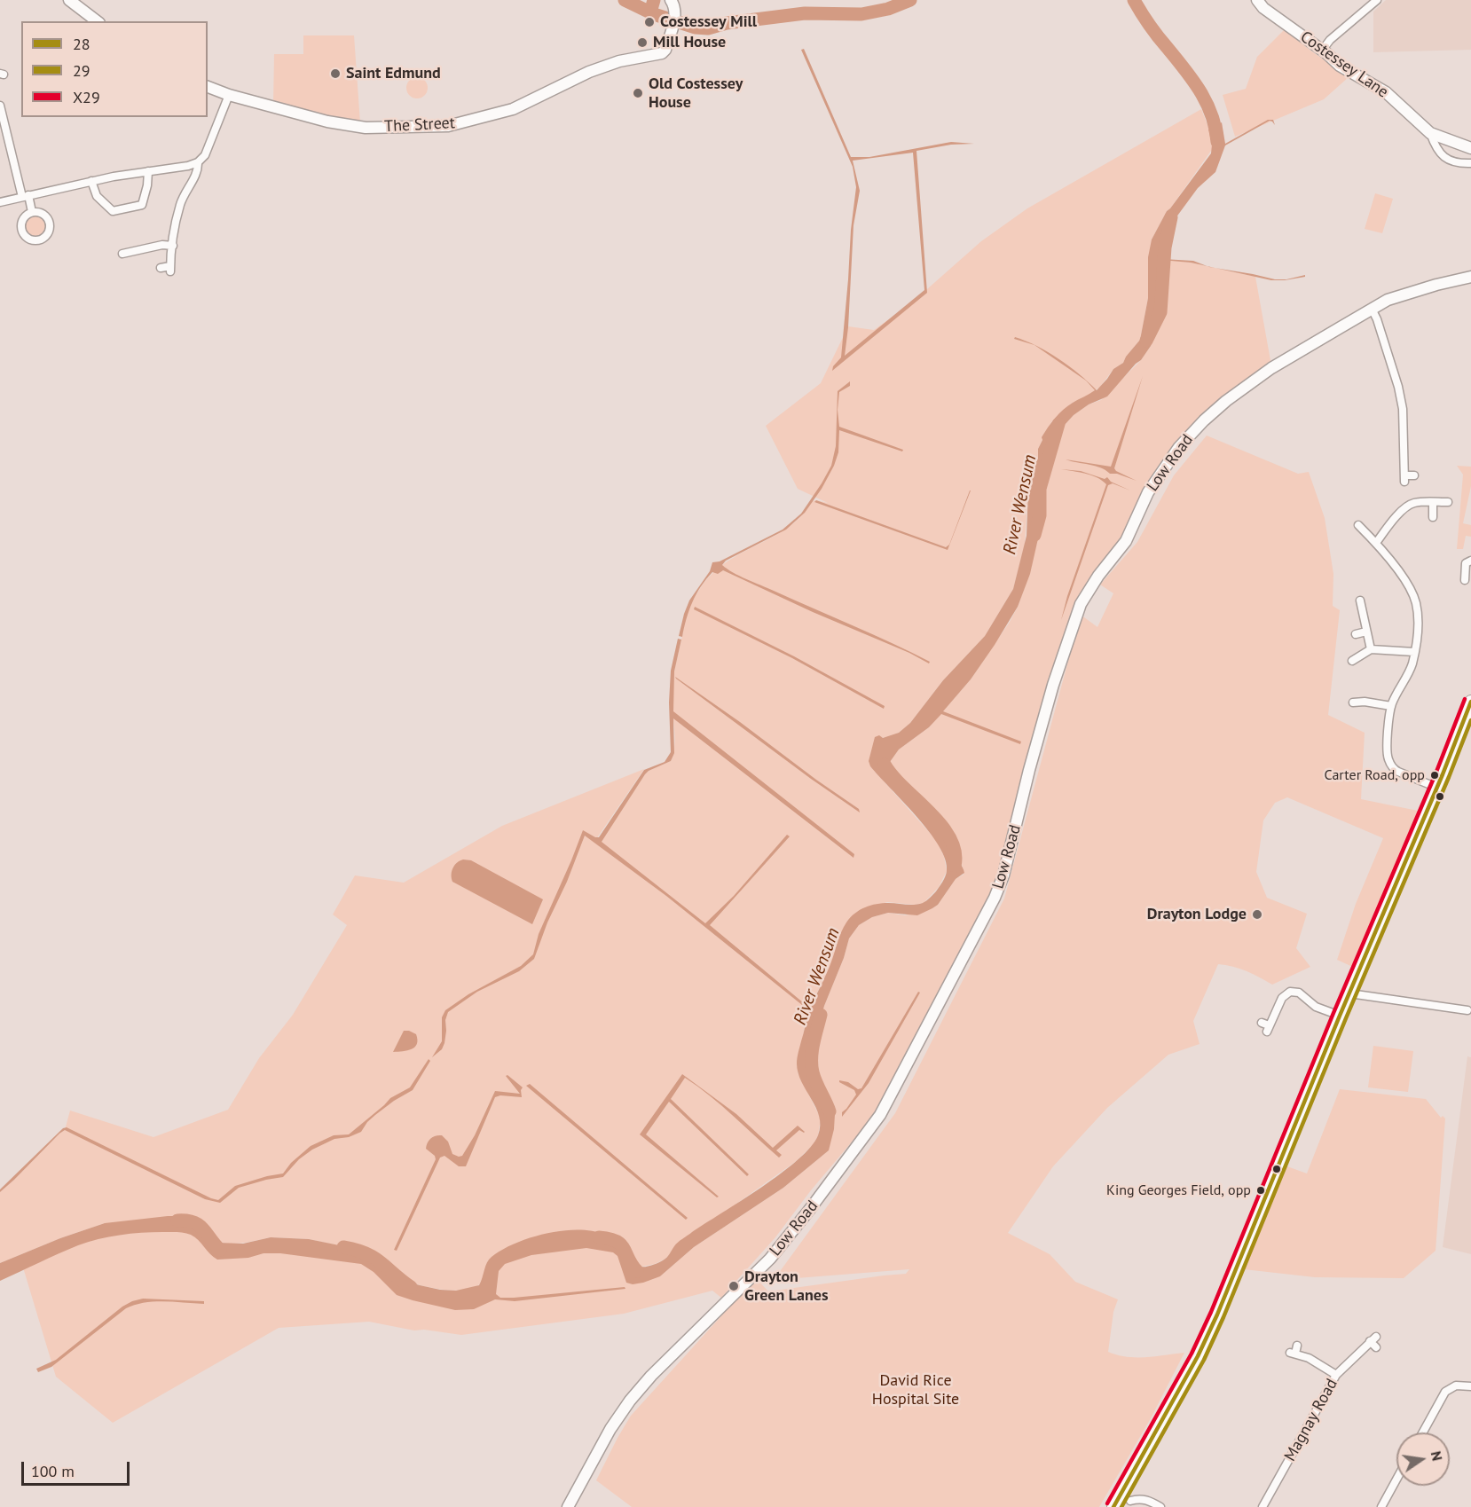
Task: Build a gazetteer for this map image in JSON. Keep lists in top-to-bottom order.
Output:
{
  "streets": {
    "street": [
      "Costessey Lane",
      "The Street",
      "Low Road",
      "Magnay Road"
    ]
  },
  "water": ["River Wensum"],
  "parks": ["David Rice Hospital Site"],
  "places": [
    "Costessey Mill",
    "Mill House",
    "Saint Edmund",
    "Old Costessey House",
    "Carter Road, opp",
    "Drayton Lodge",
    "King Georges Field, opp",
    "Drayton Green Lanes"
  ],
  "lines": ["transit line X29", "transit line 28", "transit line 29"],
  "legend": ["28", "29", "X29"],
  "scale_bar": "100 m",
  "north": "right"
}
